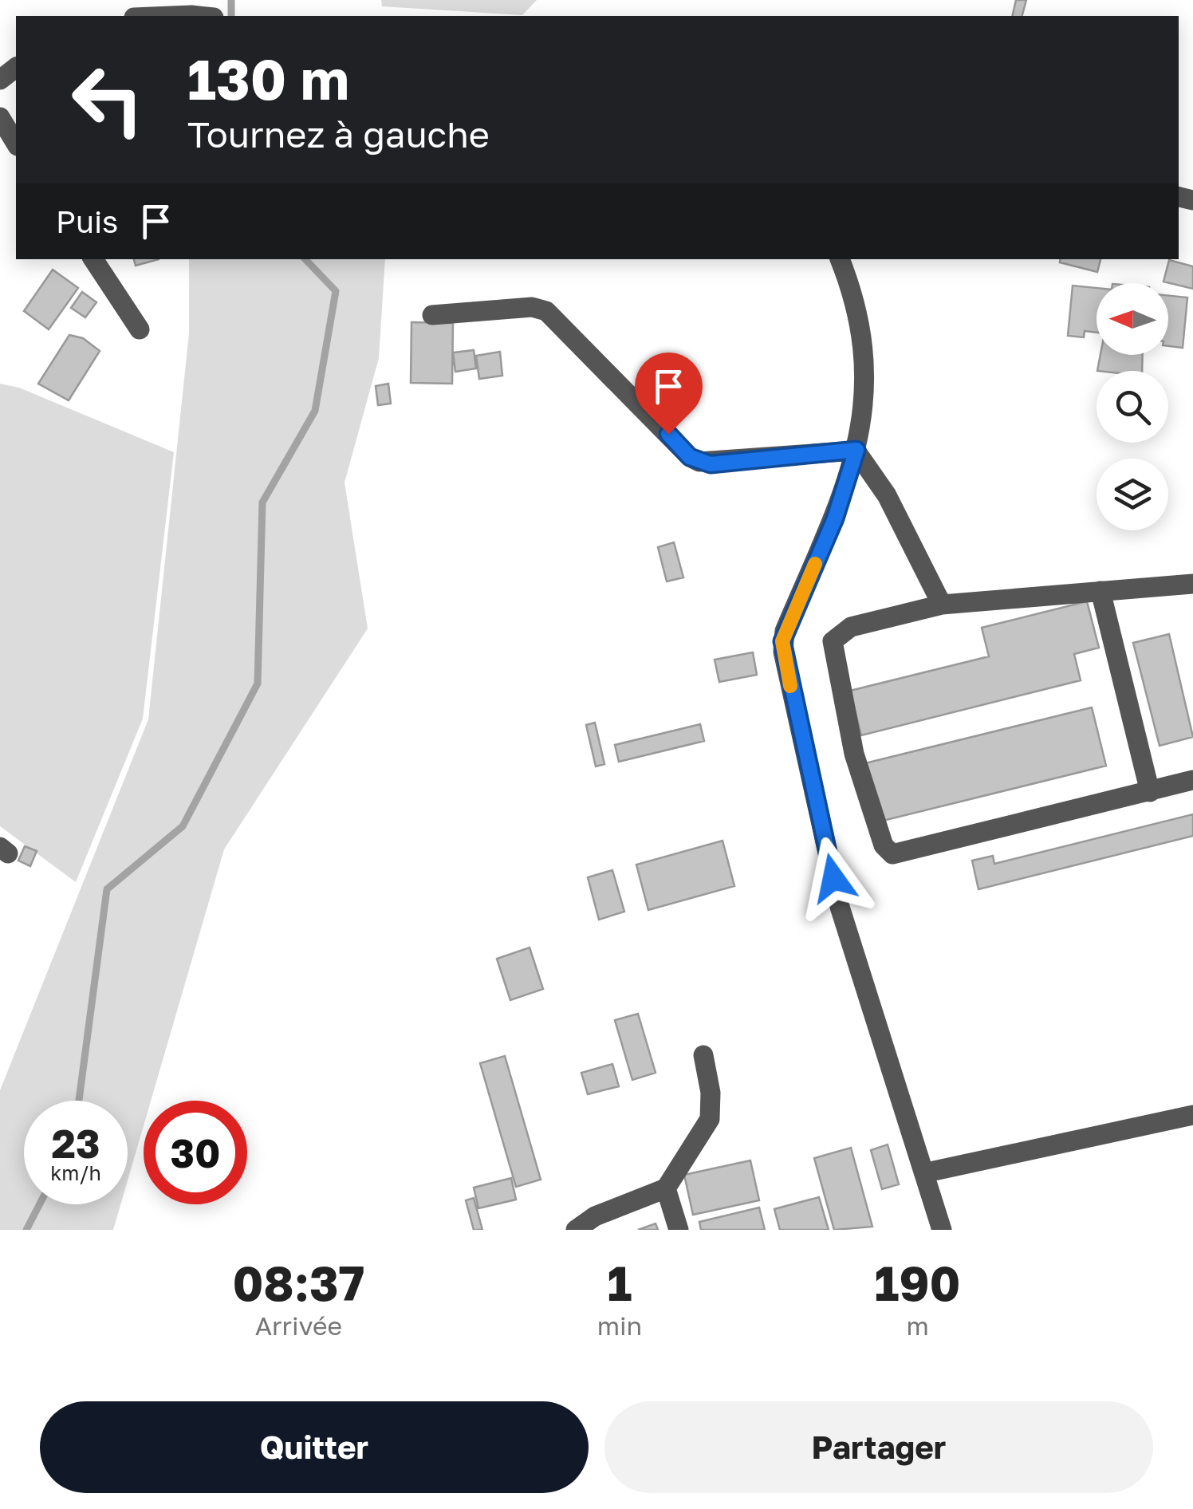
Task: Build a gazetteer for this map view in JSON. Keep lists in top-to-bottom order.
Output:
{
  "north": "left",
  "page": {
    "turn": ["130 m", "Tournez à gauche"],
    "then": "Puis",
    "speed": "23 km/h",
    "limit": "30",
    "eta": [
      "08:37",
      "Arrivée",
      "1",
      "min",
      "190",
      "m"
    ],
    "buttons": ["Quitter", "Partager"]
  }
}
